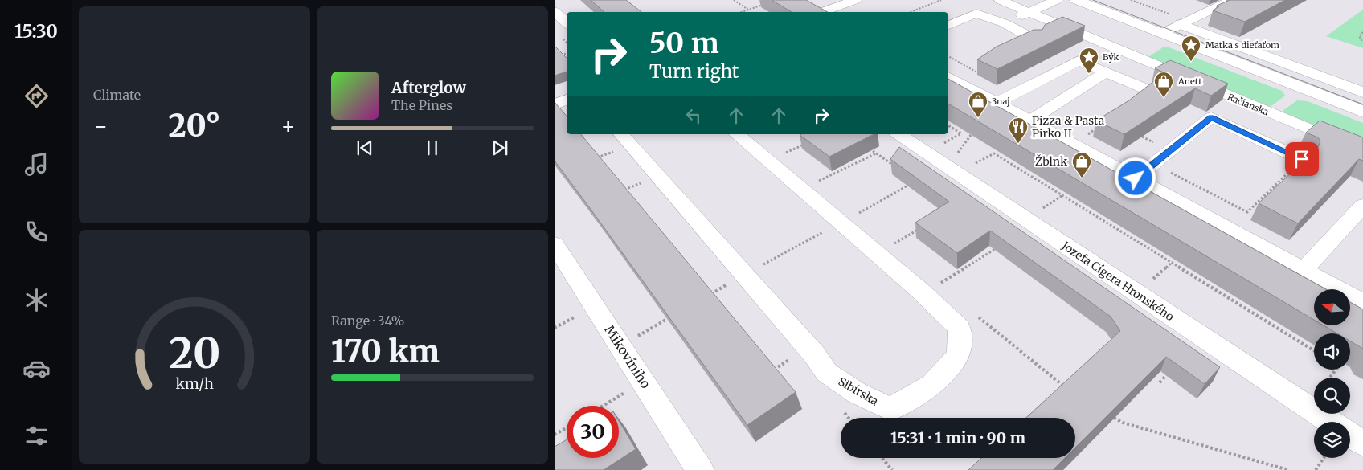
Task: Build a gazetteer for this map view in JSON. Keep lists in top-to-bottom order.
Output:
{
  "streets": {
    "street": [
      "Račianska",
      "Jozefa Cígera Hronského",
      "Mikovíniho",
      "Sibírska"
    ]
  },
  "places": {
    "place": ["Matka s dieťaťom", "Býk"],
    "shop": ["Anett", "3naj", "Žblnk"],
    "restaurant": ["Pizza & Pasta Pirko II"]
  },
  "north": "left",
  "page": {
    "tabs": "15:30",
    "tile": [
      "Climate",
      ["Range · 34%", "170 km"]
    ],
    "turn": ["50 m", "Turn right"],
    "song": ["Afterglow", "The Pines"],
    "heat": ["−", "20°", "+"],
    "limit": "30",
    "trip": "15:31 · 1 min · 90 m",
    "gauge": ["20", "km/h"]
  }
}
